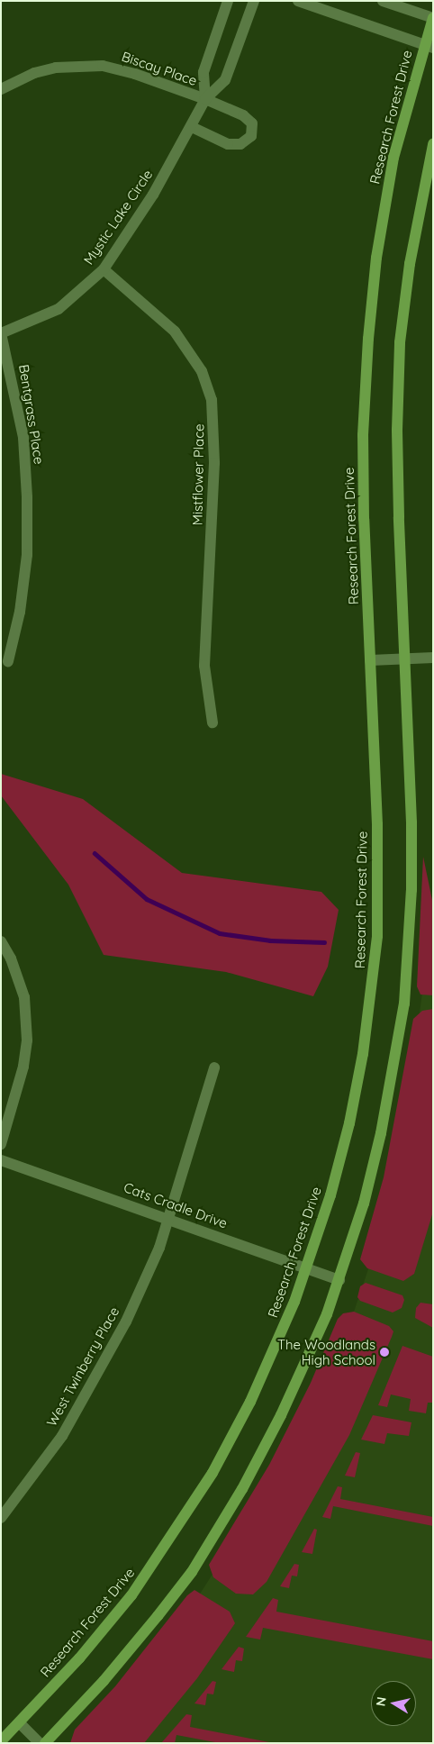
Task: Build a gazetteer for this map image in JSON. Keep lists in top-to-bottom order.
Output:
{
  "streets": {
    "main road": ["Research Forest Drive"],
    "street": [
      "Biscay Place",
      "Mystic Lake Circle",
      "Bentgrass Place",
      "Mistflower Place",
      "Cats Cradle Drive",
      "West Twinberry Place"
    ]
  },
  "crossings": [
    ["Biscay Place", "Mystic Lake Circle"],
    ["Research Forest Drive", "Cats Cradle Drive"],
    ["Mystic Lake Circle", "Bentgrass Place"],
    ["Mystic Lake Circle", "Mistflower Place"],
    ["Cats Cradle Drive", "West Twinberry Place"]
  ],
  "places": ["The Woodlands High School"],
  "north": "left"
}
